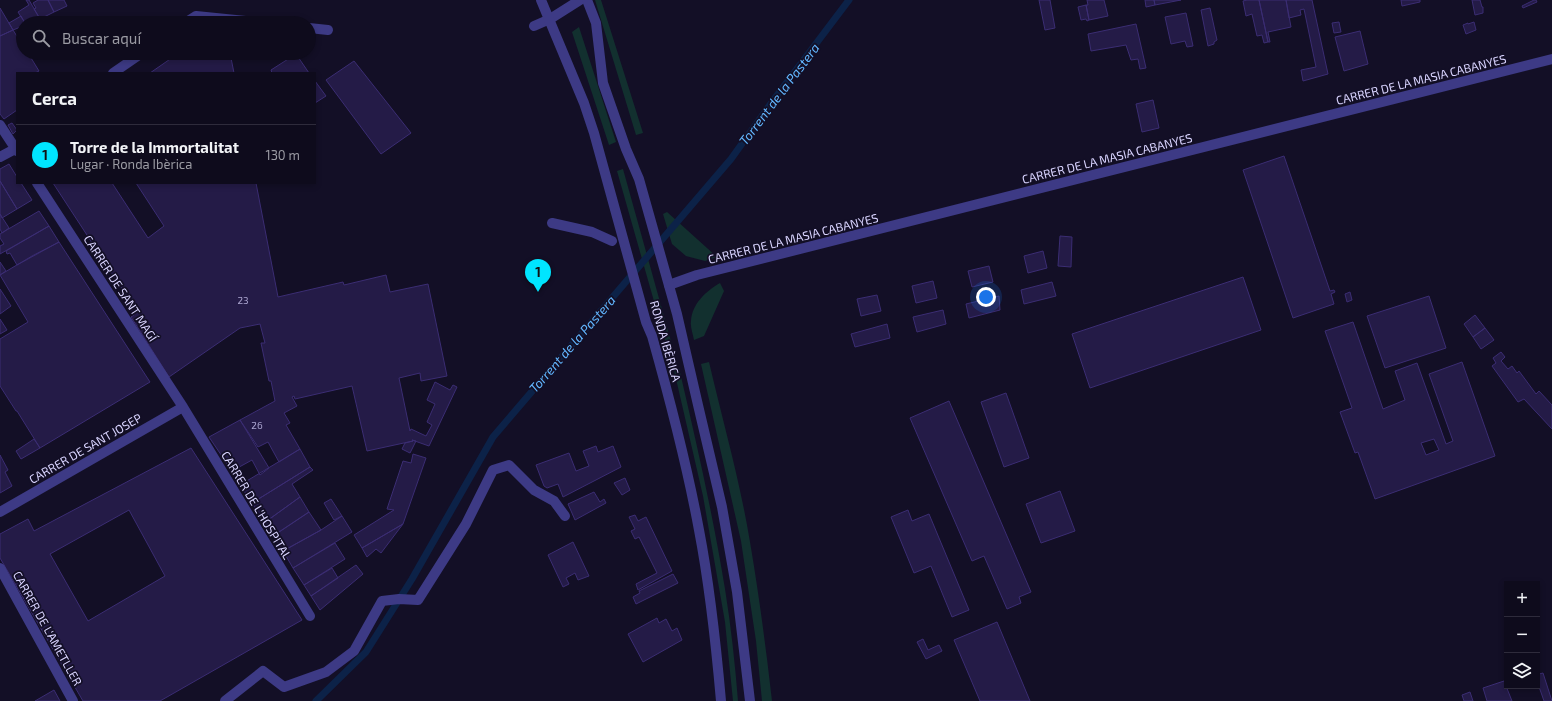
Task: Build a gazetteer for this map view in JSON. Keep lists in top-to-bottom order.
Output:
{
  "streets": {
    "street": [
      "CARRER DE LA MASIA CABANYES",
      "CARRER DE SANT MAGÍ",
      "RONDA IBÈRICA",
      "CARRER DE SANT JOSEP",
      "CARRER DE L'HOSPITAL",
      "CARRER DE L'AMETLLER"
    ]
  },
  "crossings": [
    ["CARRER DE LA MASIA CABANYES", "RONDA IBÈRICA"],
    ["CARRER DE SANT MAGÍ", "CARRER DE SANT JOSEP"],
    ["CARRER DE SANT MAGÍ", "CARRER DE L'HOSPITAL"],
    ["CARRER DE SANT JOSEP", "CARRER DE L'HOSPITAL"]
  ],
  "water": ["Torrent de la Pastera"],
  "house_numbers": ["23", "26"],
  "page": {
    "search": "Buscar aquí",
    "heading": "Cerca",
    "list": [
      {
        "mark": "1",
        "name": "Torre de la Immortalitat",
        "note": "Lugar · Ronda Ibèrica",
        "value": "130 m"
      }
    ],
    "pins": "1",
    "map_buttons": ["+", "−"]
  }
}
